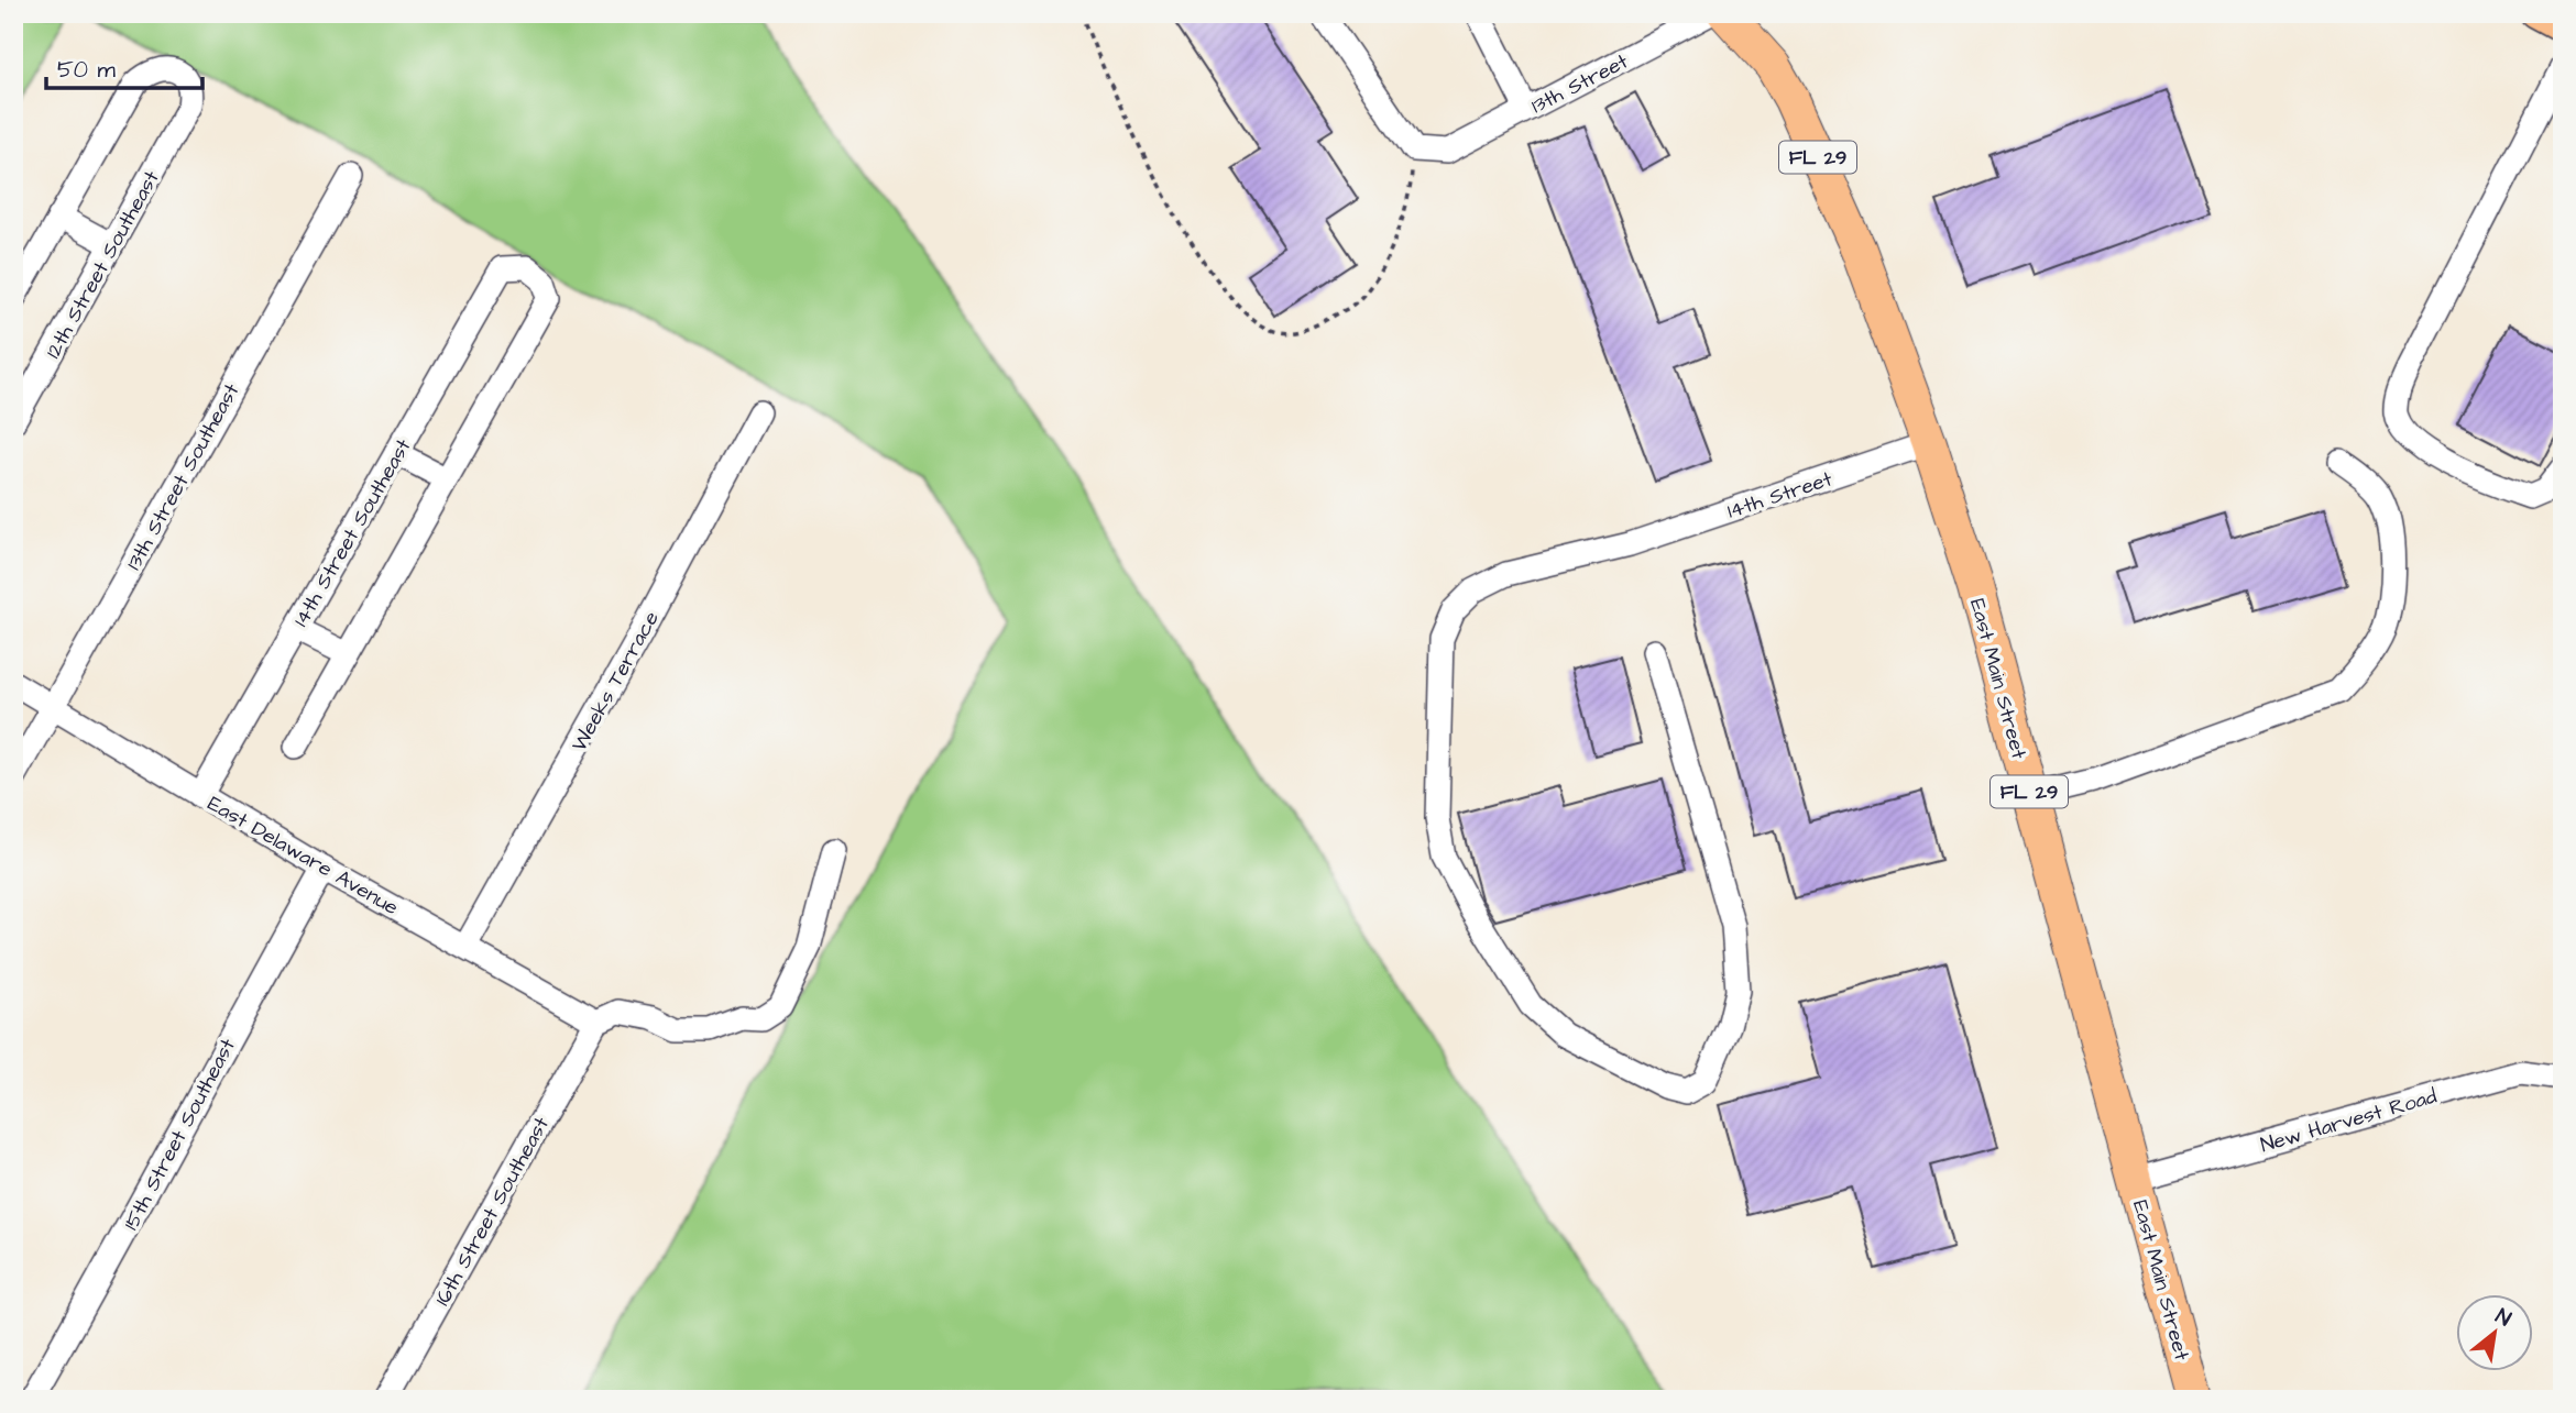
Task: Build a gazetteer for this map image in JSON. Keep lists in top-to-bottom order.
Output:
{
  "streets": {
    "highway": ["FL 29", "East Main Street"],
    "street": [
      "13th Street",
      "12th Street Southeast",
      "13th Street Southeast",
      "14th Street",
      "14th Street Southeast",
      "Weeks Terrace",
      "East Delaware Avenue",
      "New Harvest Road",
      "15th Street Southeast",
      "16th Street Southeast"
    ]
  },
  "crossings": [
    ["13th Street Southeast", "East Delaware Avenue"],
    ["14th Street", "East Main Street"],
    ["14th Street Southeast", "East Delaware Avenue"],
    ["East Main Street", "New Harvest Road"],
    ["Weeks Terrace", "East Delaware Avenue"],
    ["East Delaware Avenue", "15th Street Southeast"],
    ["East Delaware Avenue", "16th Street Southeast"]
  ],
  "scale_bar": "50 m",
  "north": "top right"
}
